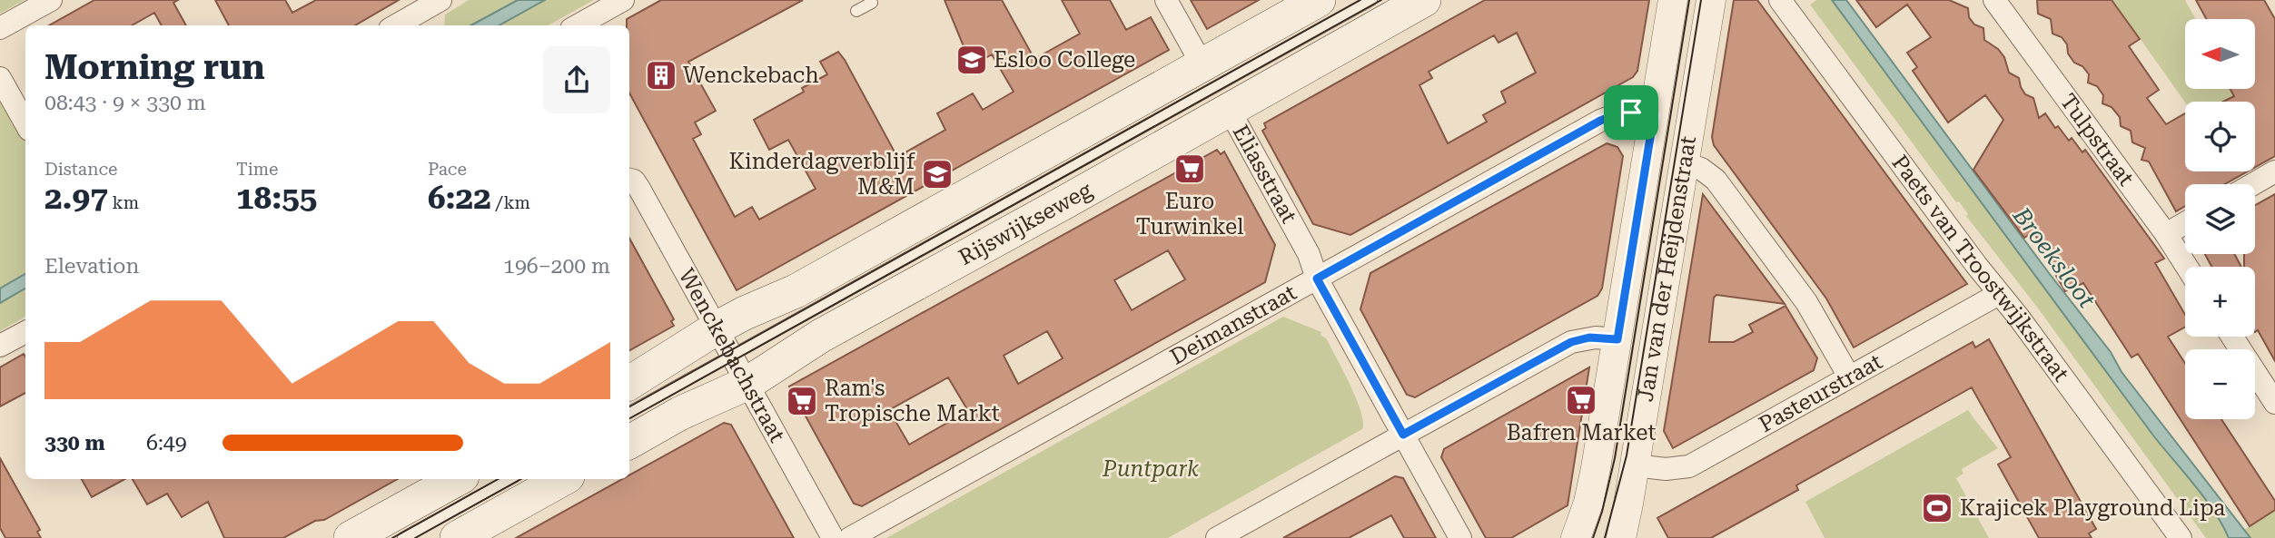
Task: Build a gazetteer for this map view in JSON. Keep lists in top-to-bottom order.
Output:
{
  "streets": {
    "main road": ["Rijswijkseweg"],
    "street": [
      "Tulpstraat",
      "Eliasstraat",
      "Paets van Troostwijkstraat",
      "Jan van der Heijdenstraat",
      "Deimanstraat",
      "Wenckebachstraat",
      "Pasteurstraat"
    ]
  },
  "crossings": [
    ["Eliasstraat", "Rijswijkseweg"],
    ["Eliasstraat", "Deimanstraat"],
    ["Rijswijkseweg", "Wenckebachstraat"],
    ["Paets van Troostwijkstraat", "Pasteurstraat"],
    ["Jan van der Heijdenstraat", "Deimanstraat"],
    ["Jan van der Heijdenstraat", "Pasteurstraat"]
  ],
  "water": ["Broeksloot"],
  "parks": ["Puntpark"],
  "places": {
    "school or university": ["Esloo College", "Kinderdagverblijf M&M"],
    "building": ["Wenckebach"],
    "supermarket": ["Euro Turwinkel", "Bafren Market", "Ram's Tropische Markt"],
    "sports": ["Krajicek Playground Lipa"]
  },
  "north": "left",
  "page": {
    "map_buttons": ["+", "−"],
    "heading": ["Morning run", "08:43 · 9 × 330 m"],
    "stats": [
      ["Distance", "2.97 km"],
      ["Time", "18:55"],
      ["Pace", "6:22 /km"]
    ],
    "chart": ["Elevation", "196–200 m"],
    "list": [
      {
        "name": "330 m",
        "note": "6:49"
      }
    ]
  }
}
